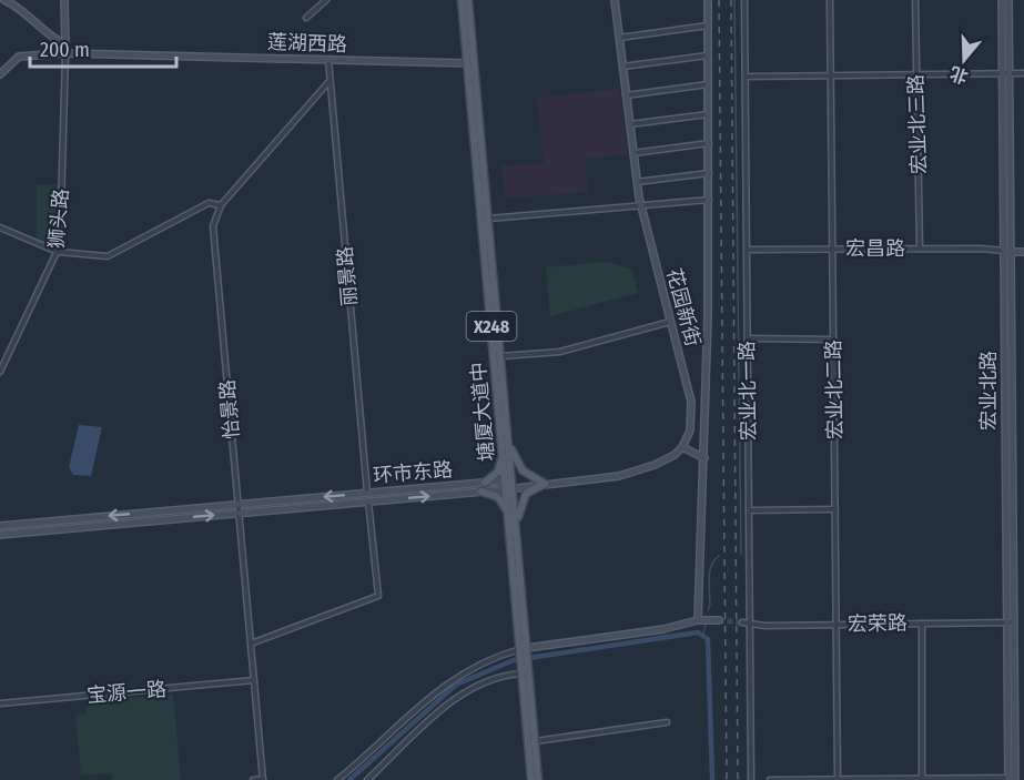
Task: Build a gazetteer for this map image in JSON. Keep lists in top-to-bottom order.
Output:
{
  "streets": {
    "main road": [
      "莲湖西路",
      "花园新街",
      "X248",
      "宏业北路",
      "塘厦大道中",
      "环市东路"
    ],
    "street": [
      "宏业北三路",
      "狮头路",
      "宏昌路",
      "丽景路",
      "宏业北二路",
      "宏业北一路",
      "怡景路",
      "宏荣路",
      "宝源一路"
    ]
  },
  "crossings": [
    ["莲湖西路", "狮头路"],
    ["莲湖西路", "丽景路"],
    ["莲湖西路", "塘厦大道中"],
    ["宏业北三路", "宏昌路"],
    ["宏昌路", "宏业北二路"],
    ["宏昌路", "宏业北一路"],
    ["宏昌路", "宏业北路"],
    ["丽景路", "怡景路"],
    ["丽景路", "环市东路"],
    ["宏业北二路", "宏荣路"],
    ["宏业北一路", "宏荣路"],
    ["宏业北路", "宏荣路"],
    ["怡景路", "环市东路"],
    ["怡景路", "宝源一路"],
    ["塘厦大道中", "环市东路"]
  ],
  "scale_bar": "200 m",
  "north": "bottom"
}
